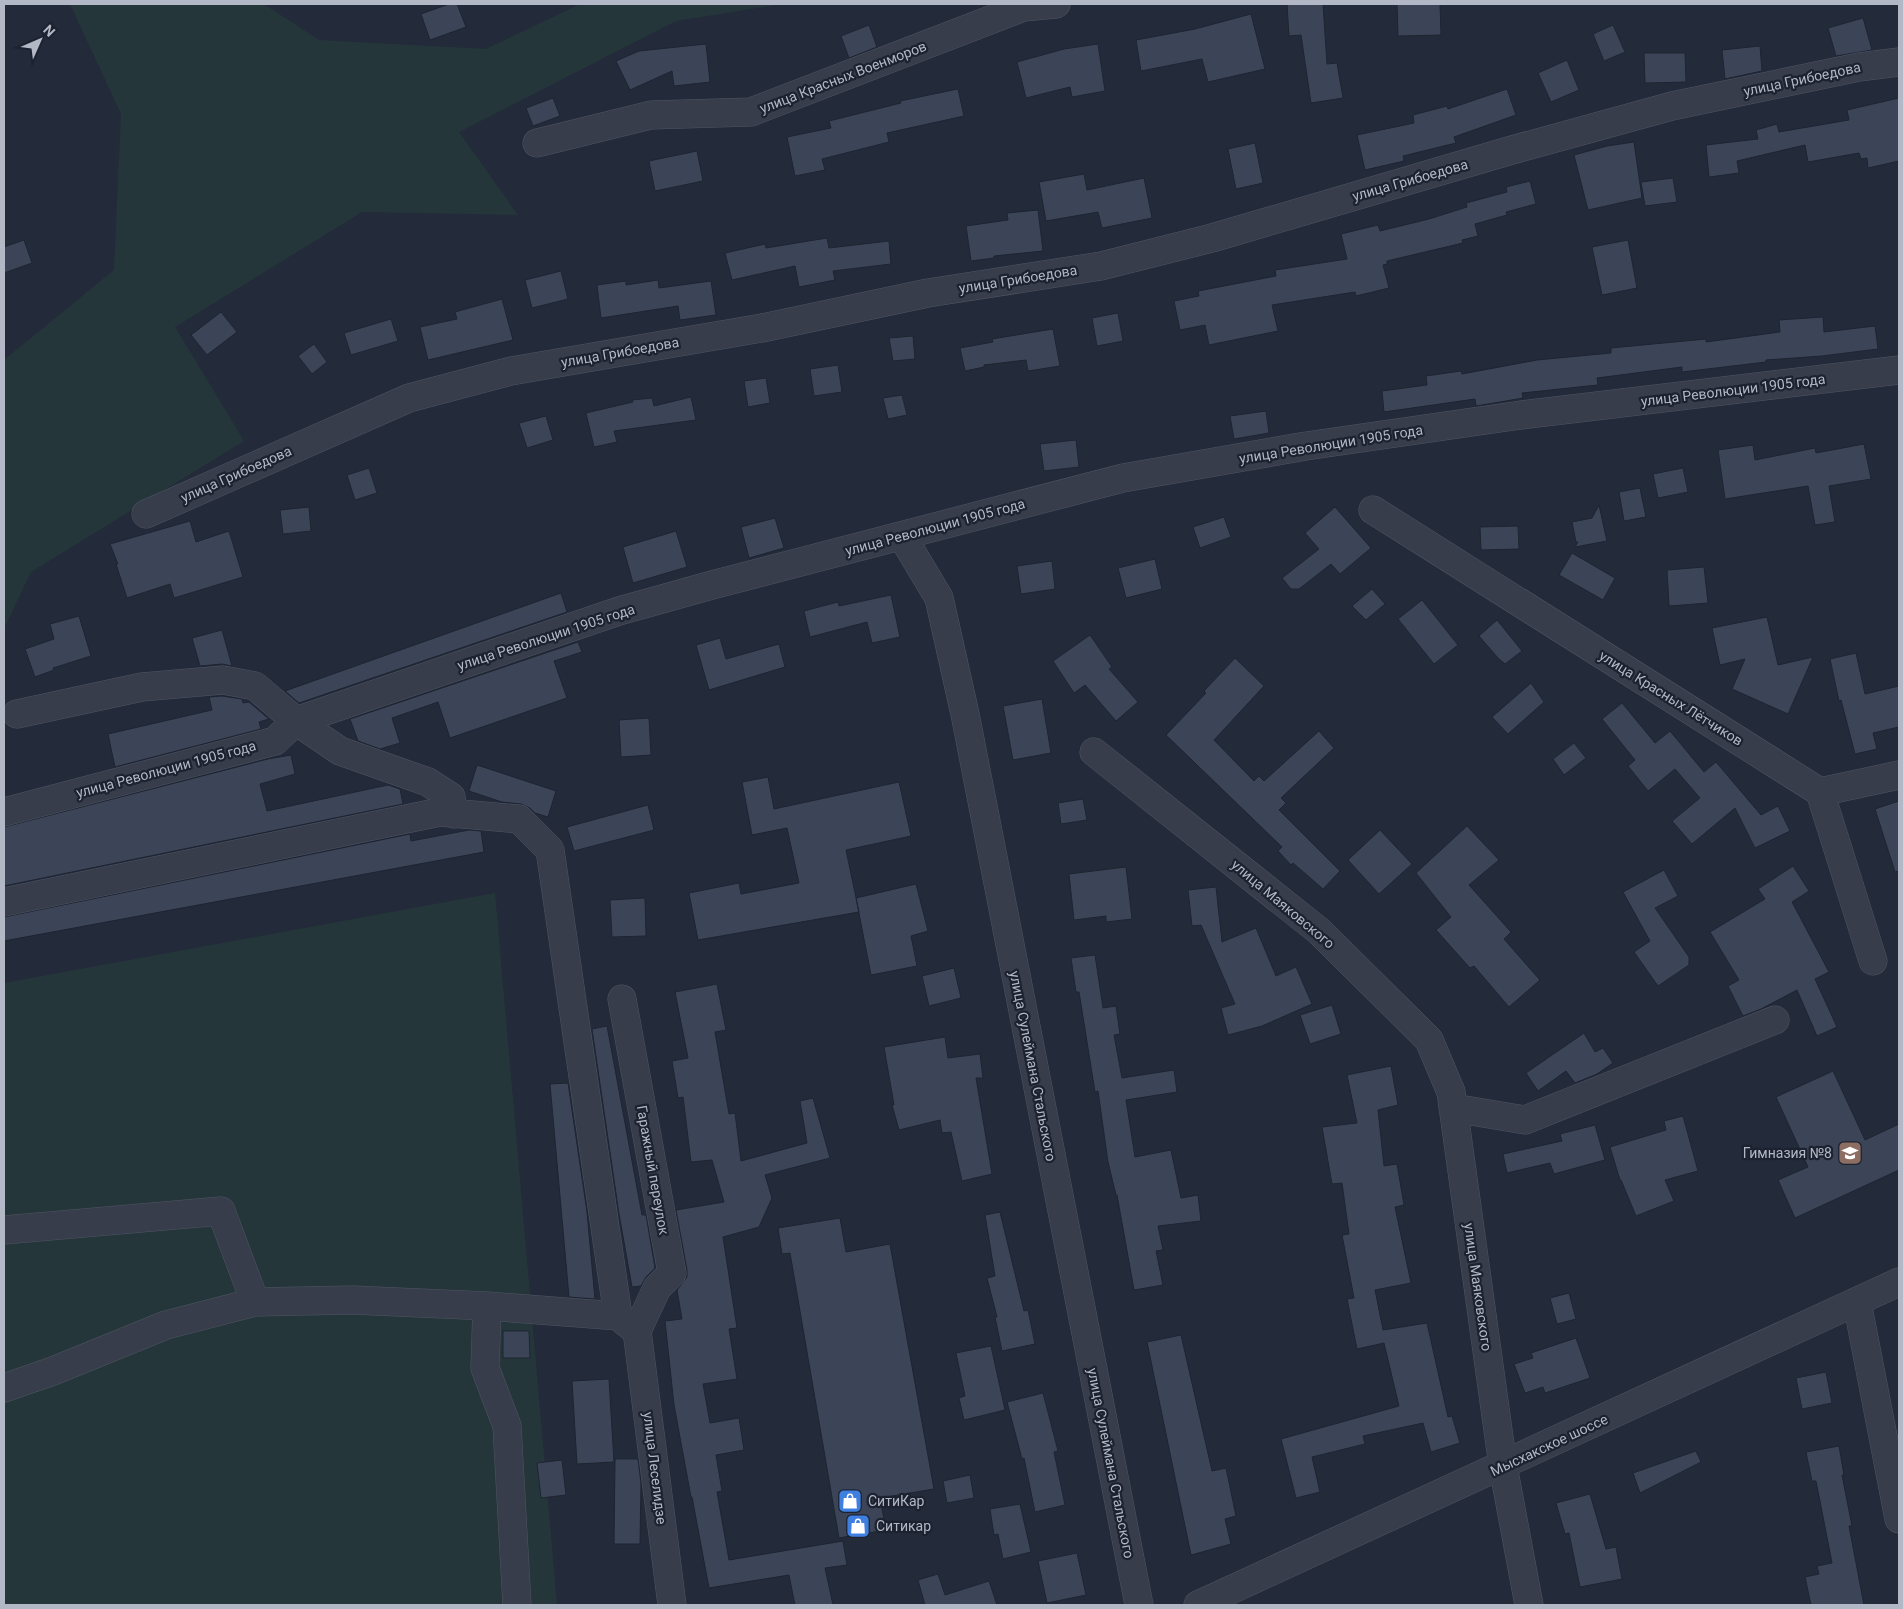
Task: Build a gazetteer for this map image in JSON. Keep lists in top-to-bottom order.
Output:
{
  "streets": {
    "street": [
      "улица Красных Военморов",
      "улица Грибоедова",
      "улица Революции 1905 года",
      "улица Красных Лётчиков",
      "улица Маяковского",
      "улица Сулеймана Стальского",
      "Гаражный переулок",
      "Мысхакское шоссе",
      "улица Леселидзе"
    ]
  },
  "crossings": [
    ["улица Революции 1905 года", "улица Сулеймана Стальского"],
    ["улица Маяковского", "Мысхакское шоссе"],
    ["Гаражный переулок", "улица Леселидзе"]
  ],
  "places": {
    "school or university": ["Гимназия №8"],
    "shop": ["СитиКар", "Ситикар"]
  },
  "north": "top right"
}
